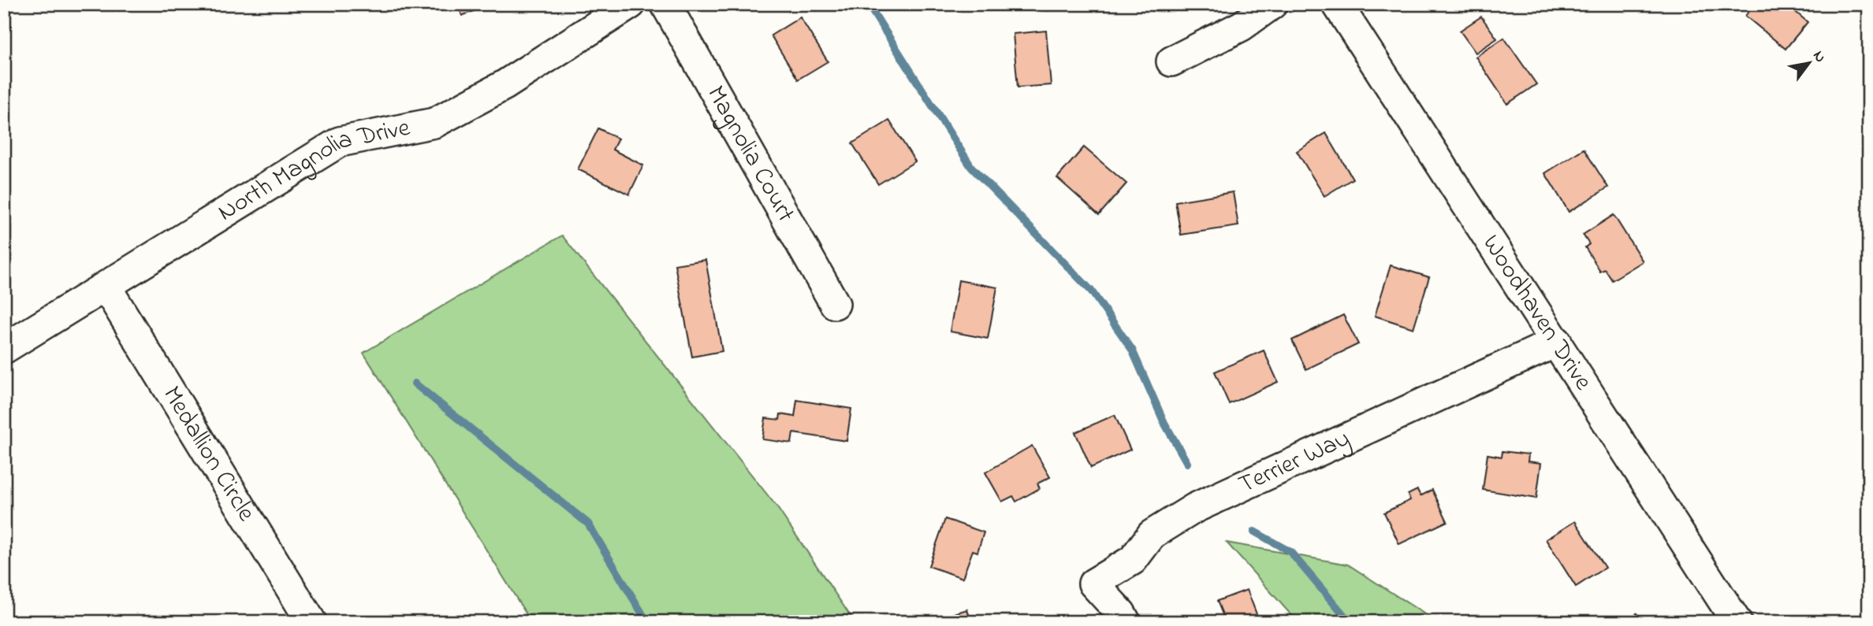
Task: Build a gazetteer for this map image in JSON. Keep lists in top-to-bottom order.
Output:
{
  "streets": {
    "street": [
      "Magnolia Court",
      "North Magnolia Drive",
      "Woodhaven Drive",
      "Medallion Circle",
      "Terrier Way"
    ]
  },
  "crossings": [
    ["North Magnolia Drive", "Medallion Circle"],
    ["Woodhaven Drive", "Terrier Way"]
  ],
  "north": "top right"
}
